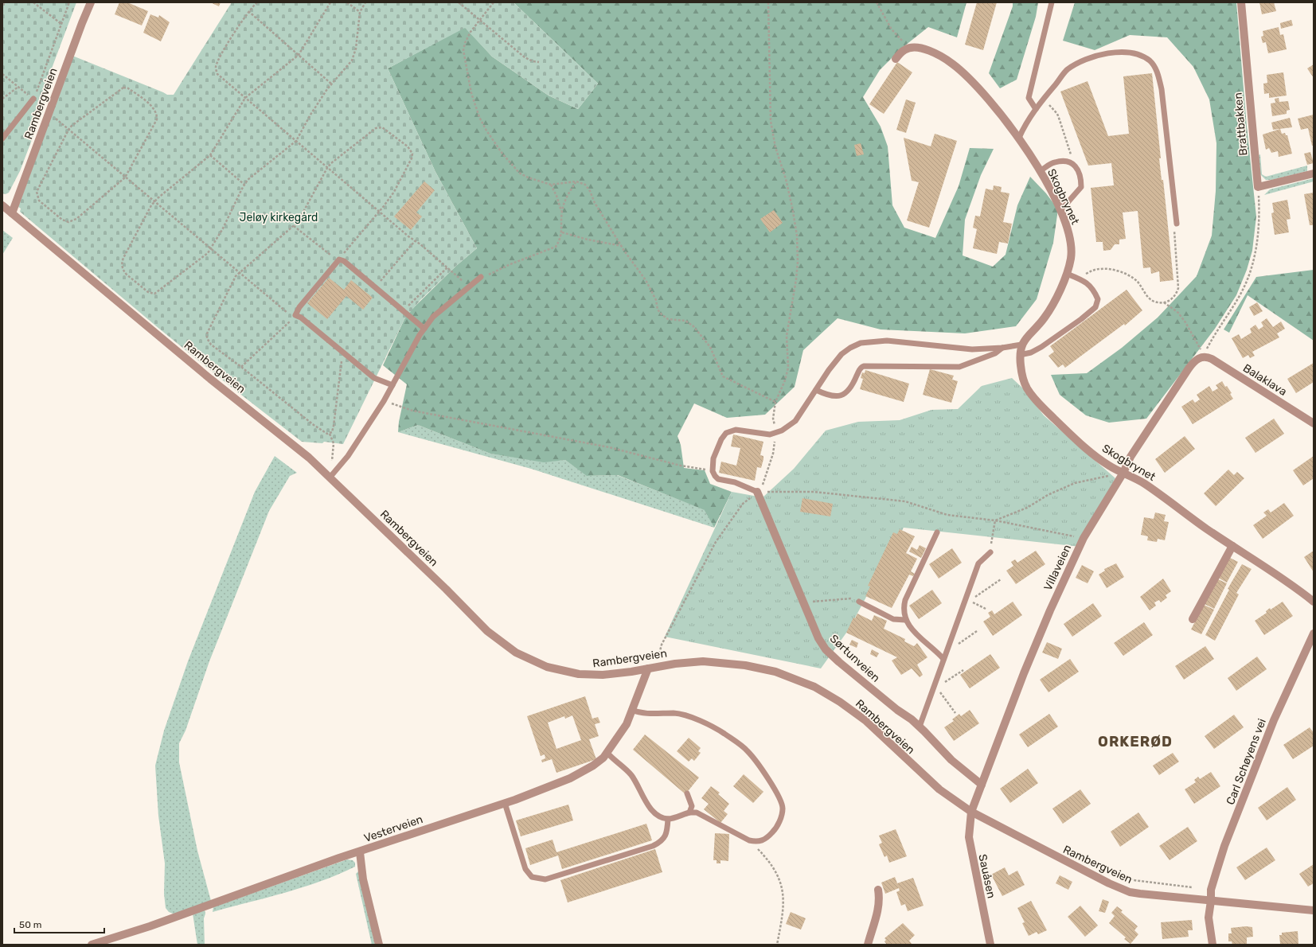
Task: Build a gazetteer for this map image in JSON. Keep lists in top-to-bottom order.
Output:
{
  "streets": {
    "street": [
      "Rambergveien",
      "Brattbakken",
      "Skogbrynet",
      "Balaklava",
      "Villaveien",
      "Sørtunveien",
      "Carl Schøyens vei",
      "Vesterveien",
      "Sauåsen"
    ]
  },
  "crossings": [
    ["Rambergveien", "Villaveien"],
    ["Rambergveien", "Carl Schøyens vei"],
    ["Rambergveien", "Vesterveien"],
    ["Rambergveien", "Sauåsen"],
    ["Skogbrynet", "Villaveien"],
    ["Balaklava", "Villaveien"],
    ["Villaveien", "Sørtunveien"],
    ["Villaveien", "Sauåsen"]
  ],
  "districts": ["ORKERØD"],
  "parks": ["Jeløy kirkegård"],
  "scale_bar": "50 m"
}
